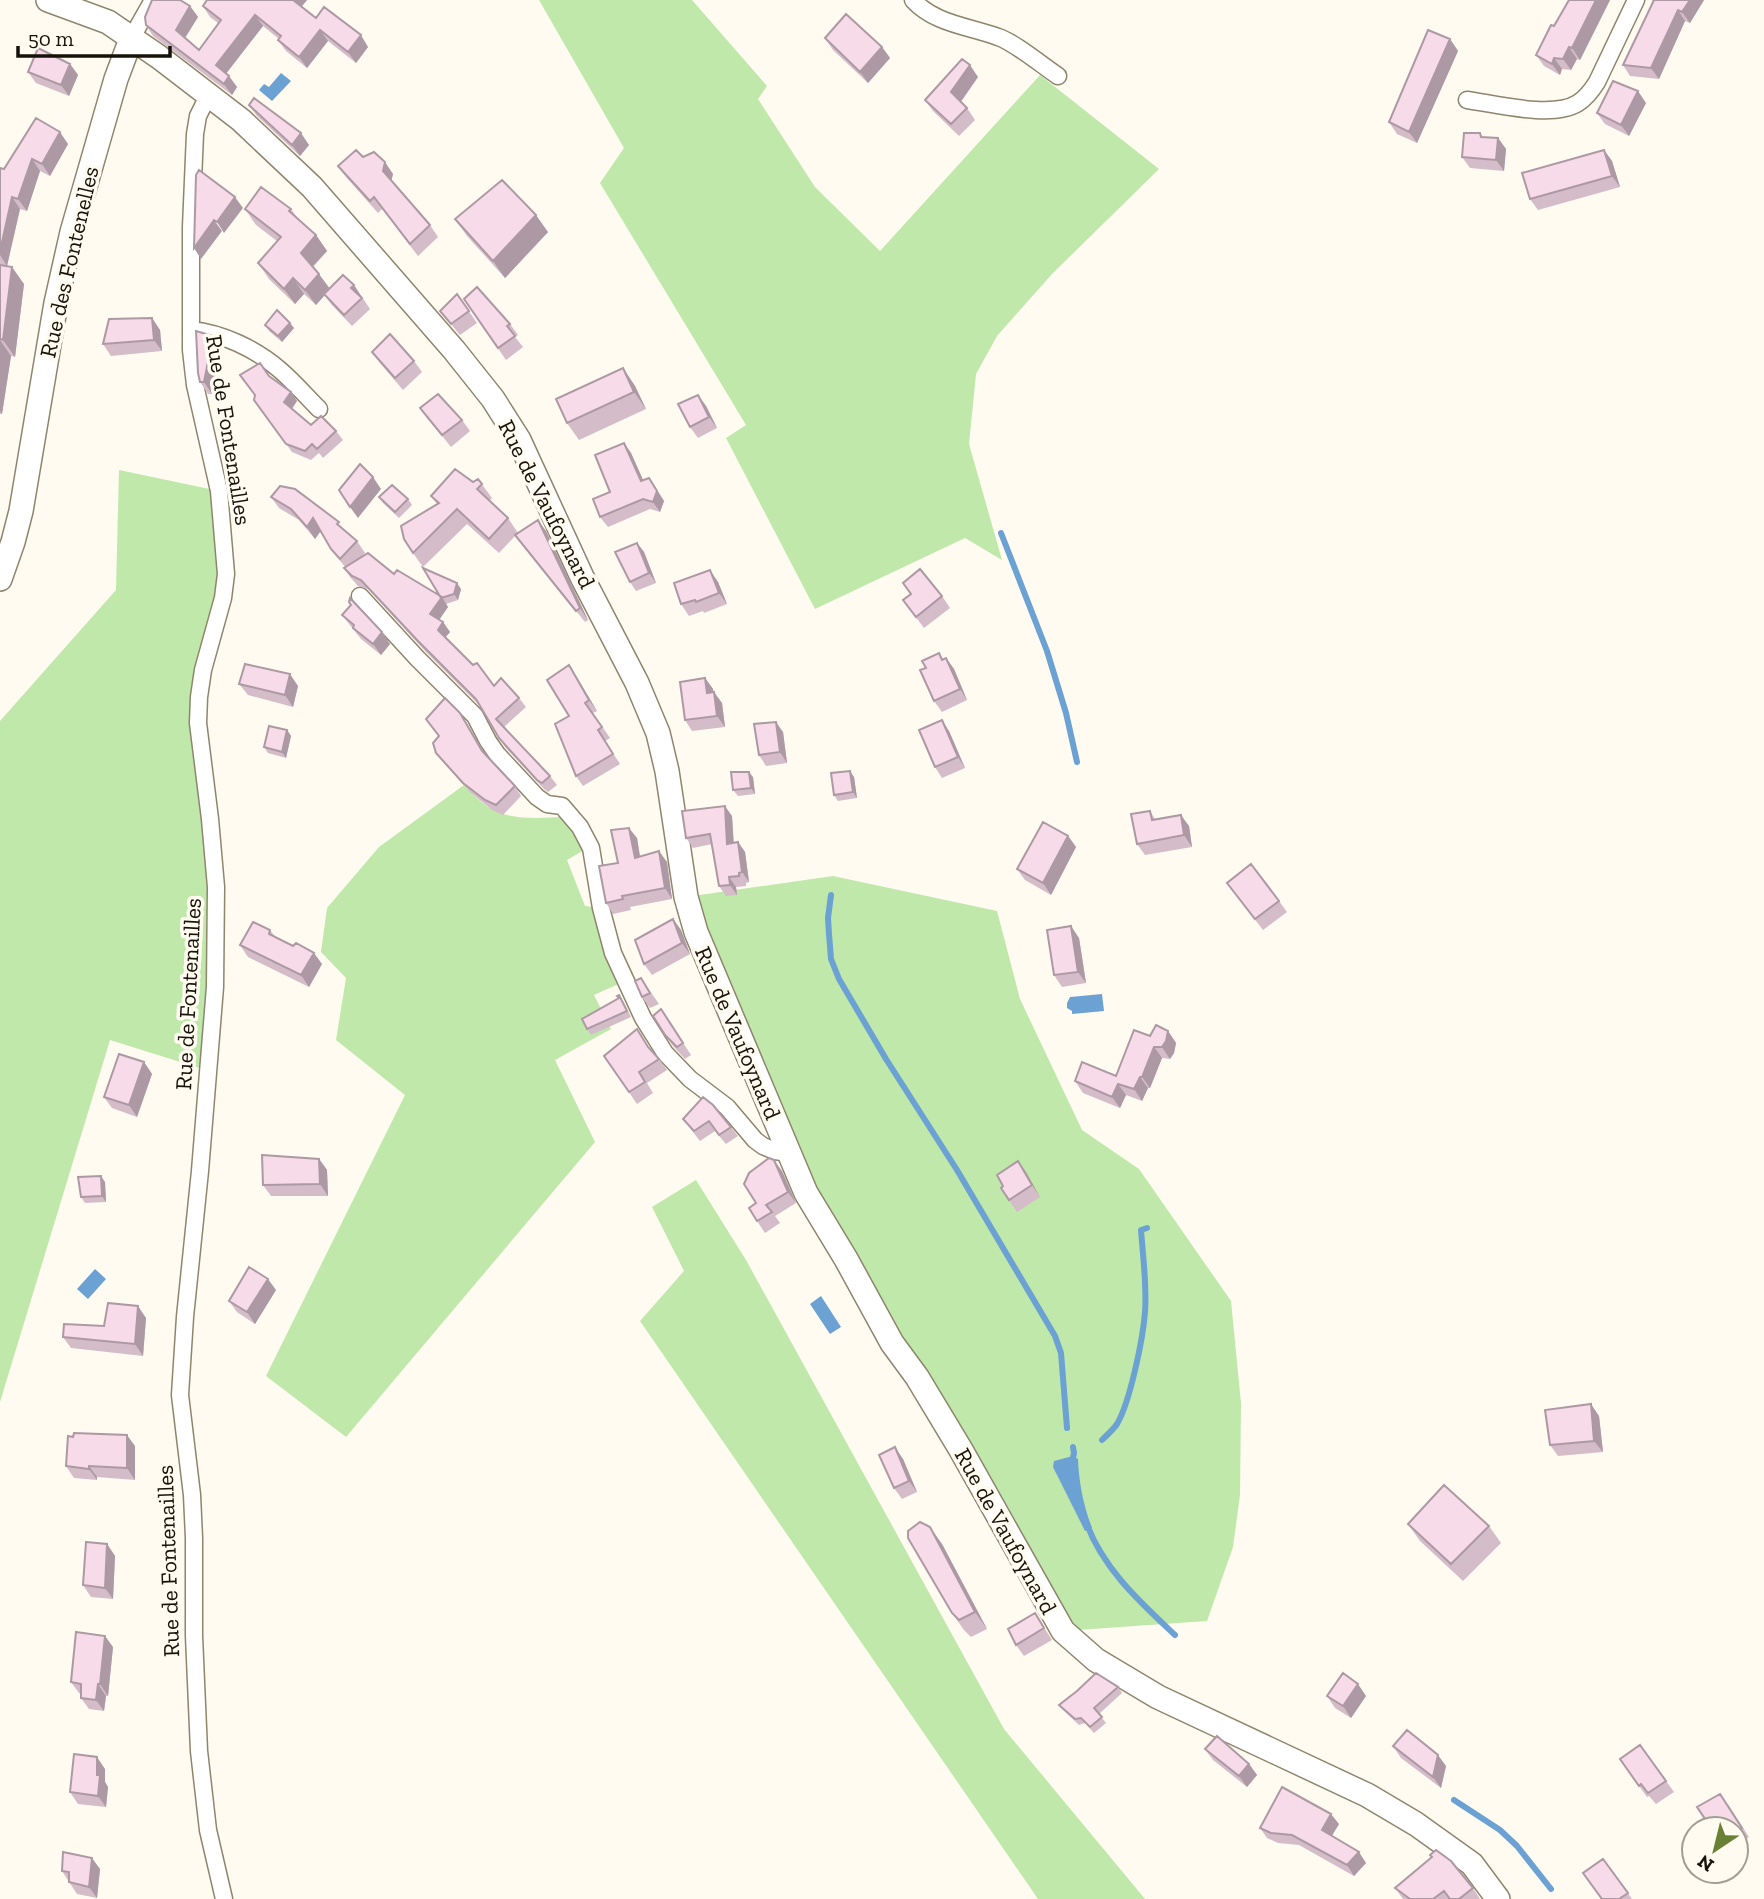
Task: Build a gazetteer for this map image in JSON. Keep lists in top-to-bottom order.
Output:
{
  "streets": {
    "street": ["Rue des Fontenelles", "Rue de Fontenailles", "Rue de Vaufoynard"]
  },
  "crossings": [
    ["Rue des Fontenelles", "Rue de Vaufoynard"],
    ["Rue de Fontenailles", "Rue de Vaufoynard"]
  ],
  "scale_bar": "50 m",
  "north": "bottom left"
}
